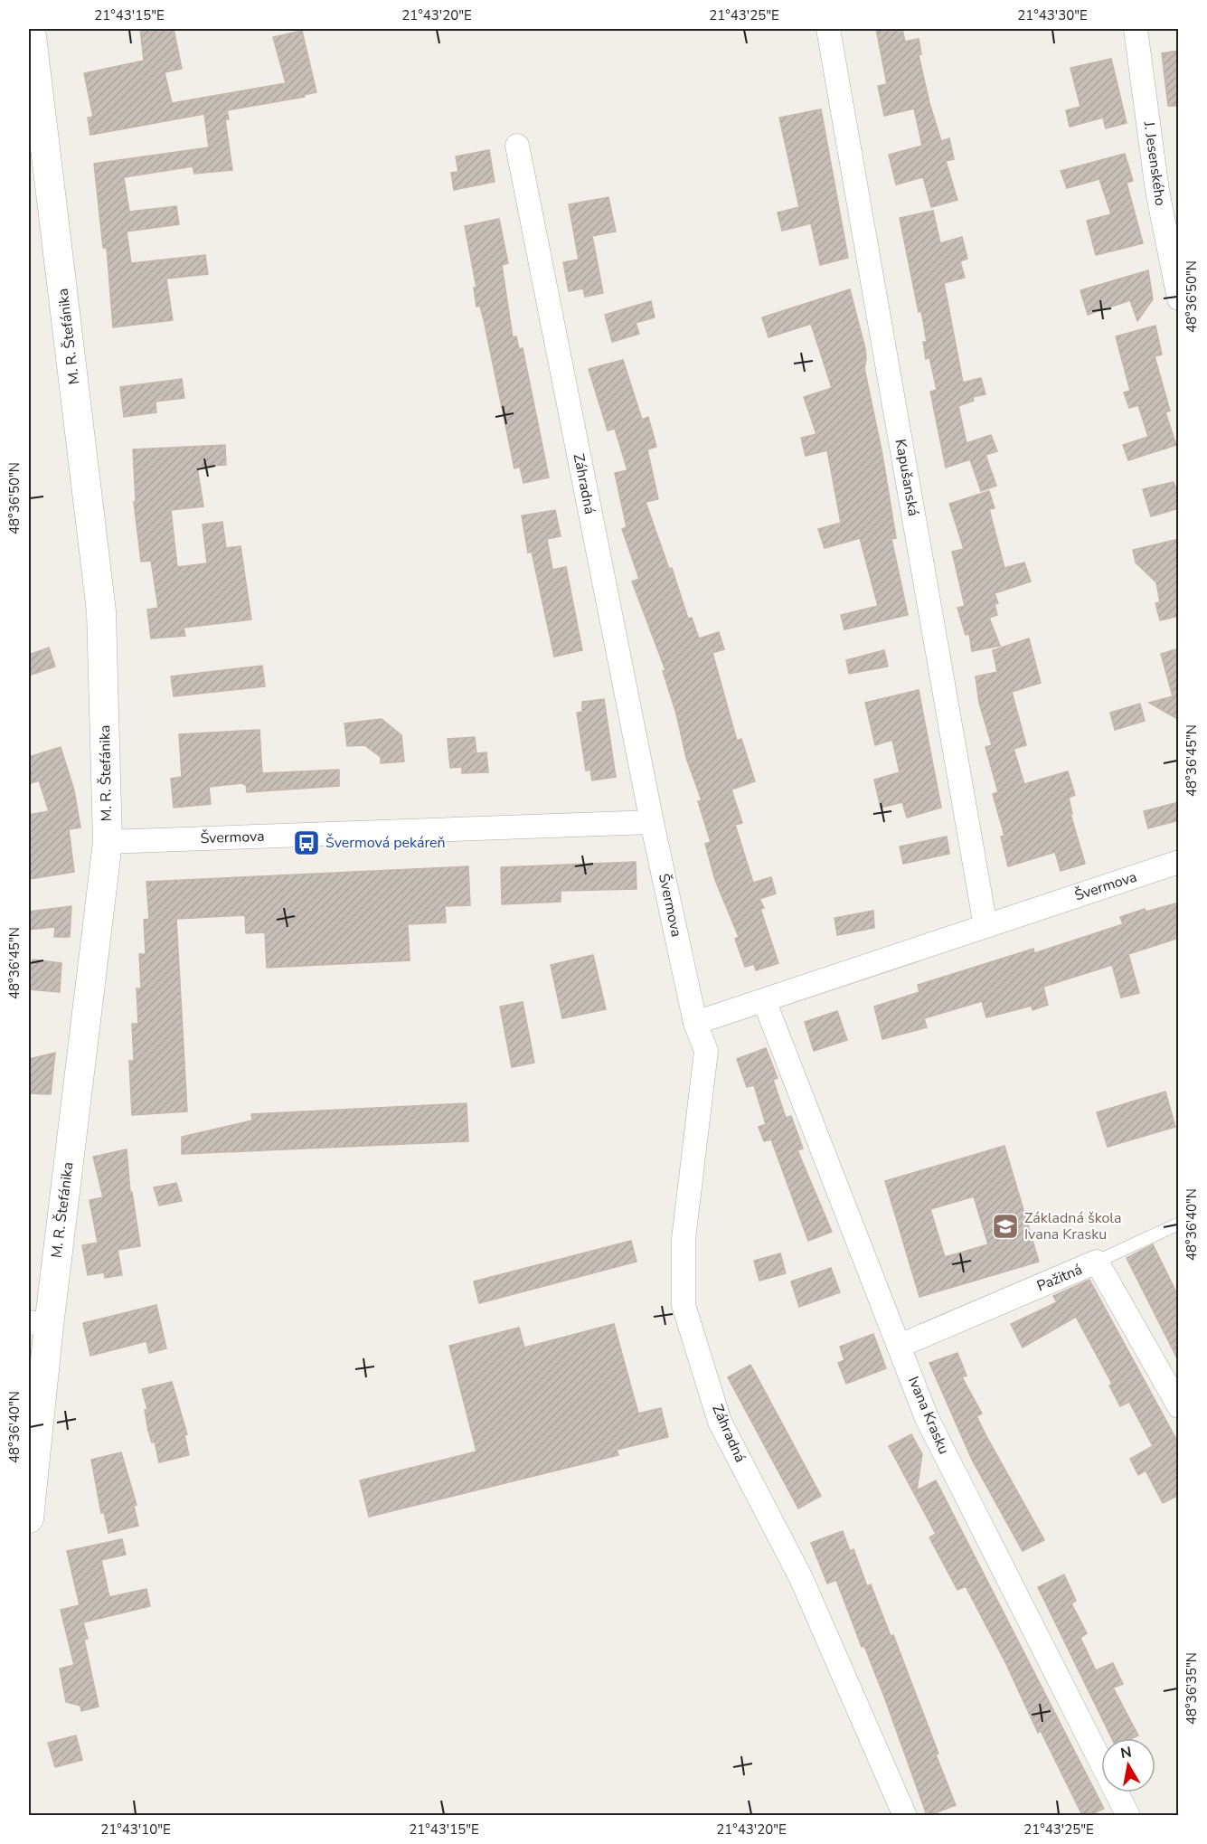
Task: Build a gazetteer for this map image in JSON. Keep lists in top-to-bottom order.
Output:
{
  "streets": {
    "street": [
      "J. Jesenského",
      "M. R. Štefánika",
      "Kapušanská",
      "Záhradná",
      "Švermova",
      "Pažitná",
      "Ivana Krasku"
    ]
  },
  "crossings": [
    ["M. R. Štefánika", "Švermova"],
    ["Kapušanská", "Švermova"],
    ["Záhradná", "Švermova"],
    ["Švermova", "Ivana Krasku"],
    ["Pažitná", "Ivana Krasku"]
  ],
  "places": {
    "bus stop": ["Švermová pekáreň"],
    "school or university": ["Základná škola Ivana Krasku"]
  },
  "north": "top",
  "coordinates": [
    "21°43'15\"E",
    "21°43'20\"E",
    "21°43'25\"E",
    "21°43'30\"E",
    "48°36'50\"N",
    "48°36'45\"N",
    "48°36'40\"N",
    "48°36'35\"N",
    "21°43'10\"E"
  ]
}
